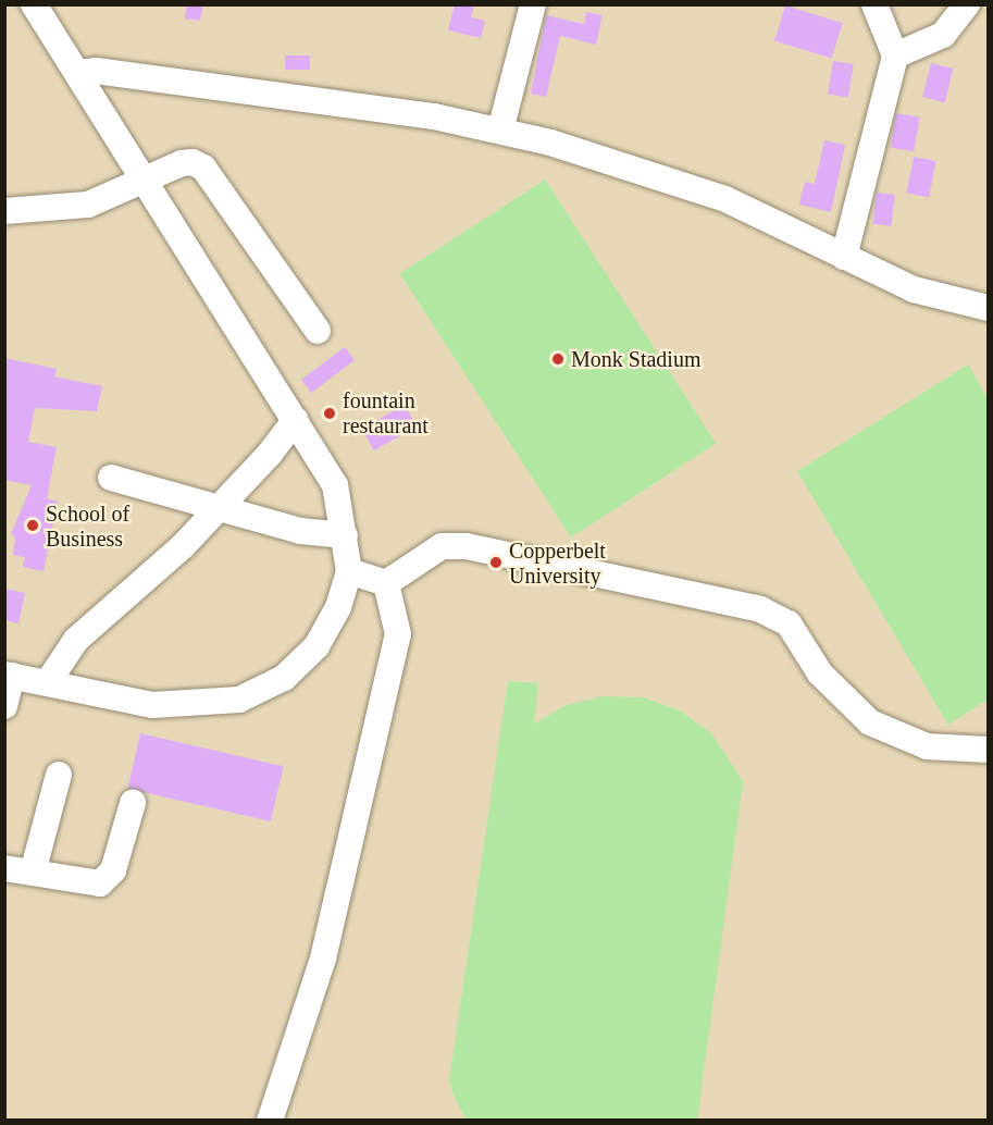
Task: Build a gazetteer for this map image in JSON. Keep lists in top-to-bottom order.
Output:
{
  "places": [
    "Monk Stadium",
    "fountain restaurant",
    "School of Business",
    "Copperbelt University"
  ]
}
